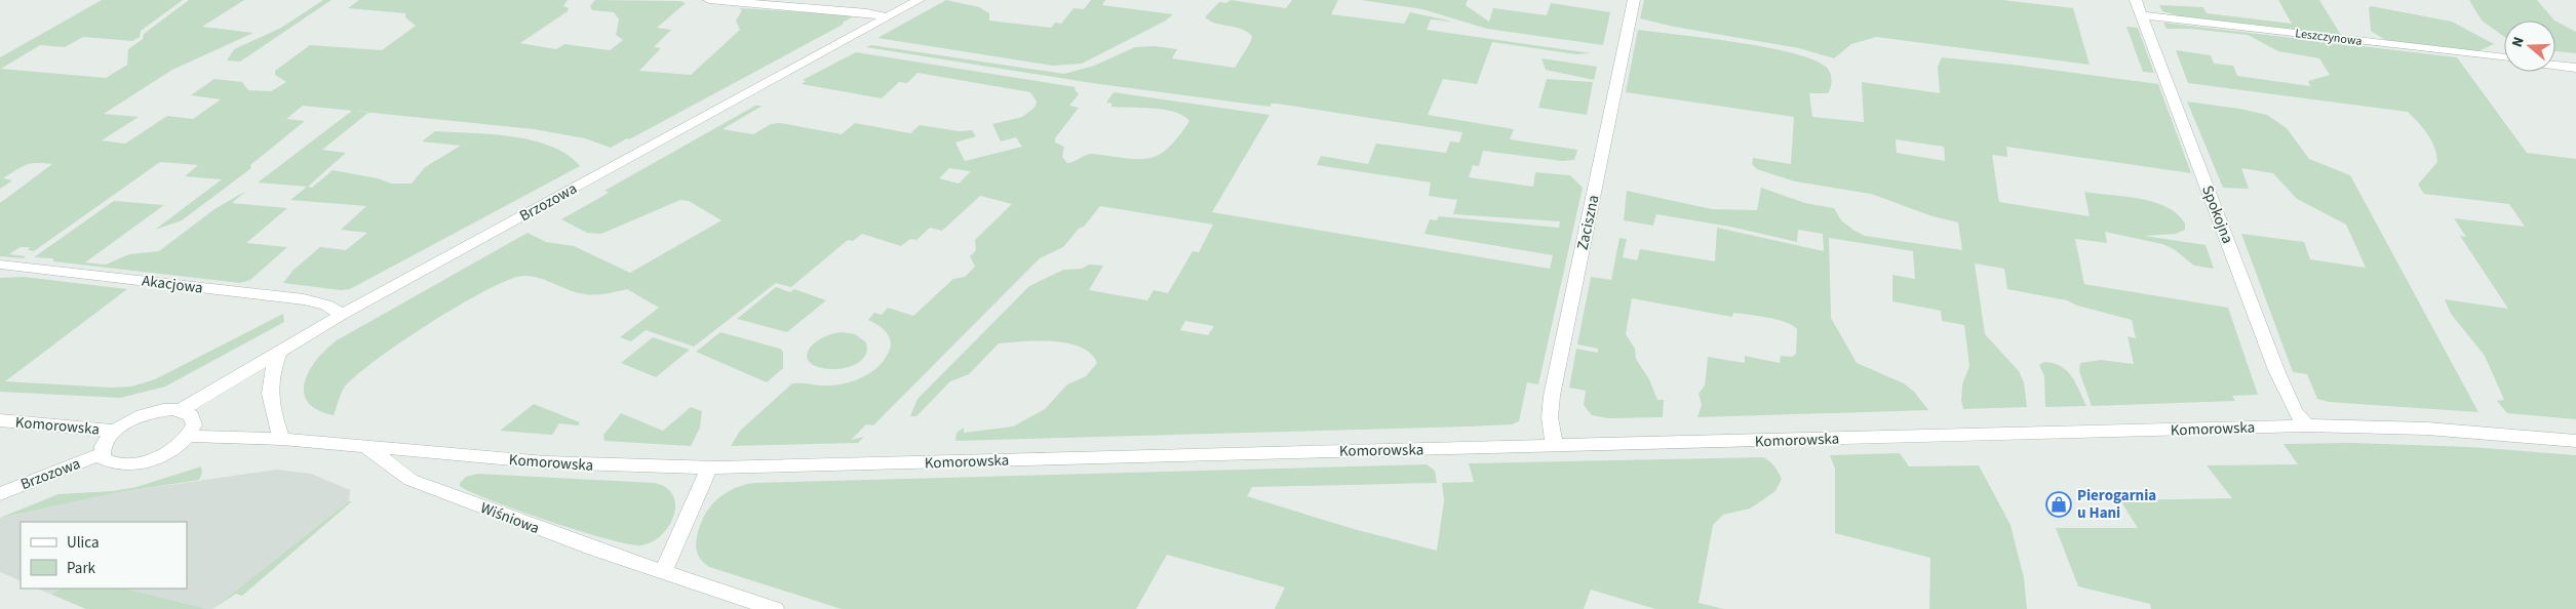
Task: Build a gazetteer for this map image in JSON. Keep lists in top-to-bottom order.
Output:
{
  "streets": {
    "street": [
      "Leszczynowa",
      "Brzozowa",
      "Spokojna",
      "Zaciszna",
      "Akacjowa",
      "Komorowska",
      "Wiśniowa"
    ]
  },
  "crossings": [
    ["Leszczynowa", "Spokojna"],
    ["Brzozowa", "Akacjowa"],
    ["Spokojna", "Komorowska"],
    ["Zaciszna", "Komorowska"],
    ["Komorowska", "Wiśniowa"]
  ],
  "places": {
    "shop": ["Pierogarnia u Hani"]
  },
  "legend": ["Ulica", "Park"],
  "north": "left"
}
